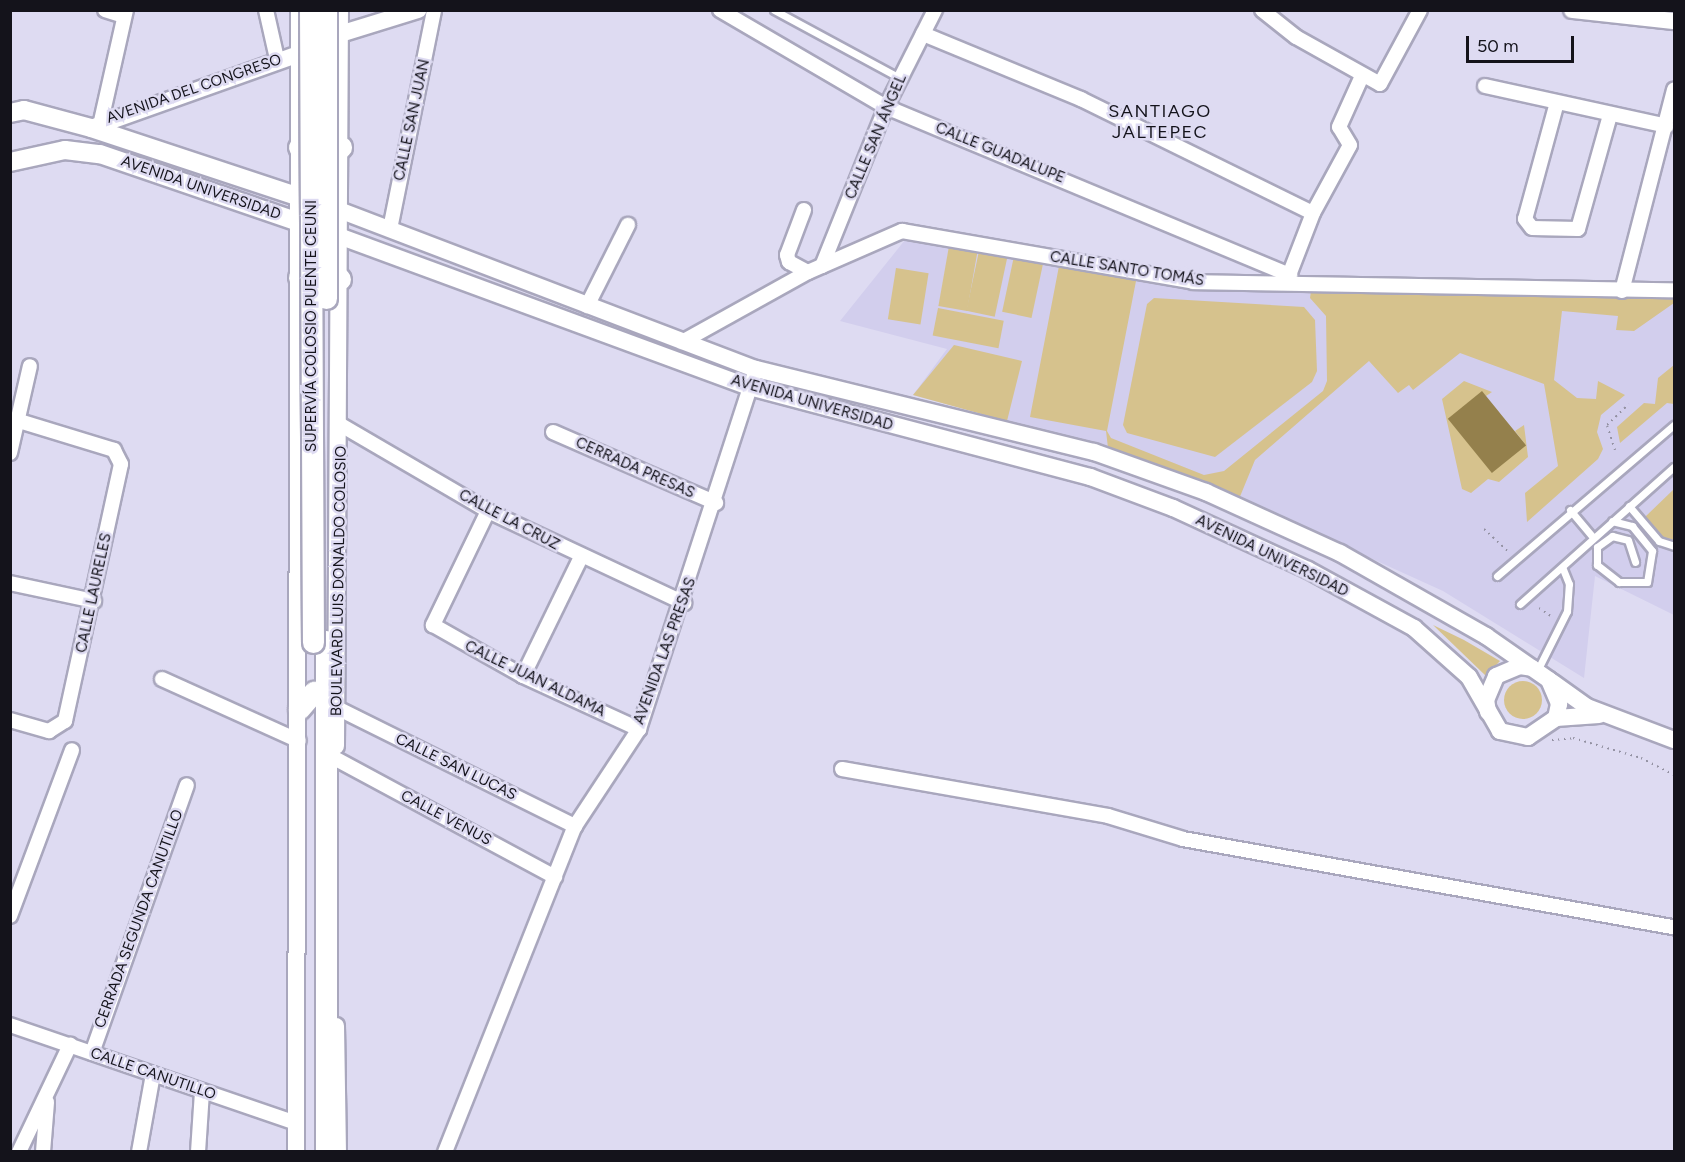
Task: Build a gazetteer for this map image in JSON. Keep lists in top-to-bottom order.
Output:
{
  "streets": {
    "main road": ["AVENIDA UNIVERSIDAD", "SUPERVÍA COLOSIO PUENTE CEUNI"],
    "street": [
      "AVENIDA DEL CONGRESO",
      "CALLE SAN JUAN",
      "CALLE SAN ÁNGEL",
      "CALLE GUADALUPE",
      "CALLE SANTO TOMÁS",
      "CERRADA PRESAS",
      "CALLE LA CRUZ",
      "BOULEVARD LUIS DONALDO COLOSIO",
      "CALLE LAURELES",
      "AVENIDA LAS PRESAS",
      "CALLE JUAN ALDAMA",
      "CALLE SAN LUCAS",
      "CALLE VENUS",
      "CERRADA SEGUNDA CANUTILLO",
      "CALLE CANUTILLO"
    ]
  },
  "crossings": [
    ["AVENIDA DEL CONGRESO", "AVENIDA UNIVERSIDAD"],
    ["CALLE SAN JUAN", "AVENIDA UNIVERSIDAD"],
    ["CALLE SAN ÁNGEL", "CALLE GUADALUPE"],
    ["CALLE SAN ÁNGEL", "CALLE SANTO TOMÁS"],
    ["CALLE GUADALUPE", "CALLE SANTO TOMÁS"],
    ["AVENIDA UNIVERSIDAD", "CALLE SANTO TOMÁS"],
    ["AVENIDA UNIVERSIDAD", "BOULEVARD LUIS DONALDO COLOSIO"],
    ["AVENIDA UNIVERSIDAD", "AVENIDA LAS PRESAS"],
    ["CERRADA PRESAS", "AVENIDA LAS PRESAS"],
    ["CALLE LA CRUZ", "BOULEVARD LUIS DONALDO COLOSIO"],
    ["CALLE LA CRUZ", "AVENIDA LAS PRESAS"],
    ["CALLE LA CRUZ", "CALLE JUAN ALDAMA"],
    ["BOULEVARD LUIS DONALDO COLOSIO", "CALLE SAN LUCAS"],
    ["BOULEVARD LUIS DONALDO COLOSIO", "CALLE VENUS"],
    ["AVENIDA LAS PRESAS", "CALLE JUAN ALDAMA"],
    ["AVENIDA LAS PRESAS", "CALLE SAN LUCAS"],
    ["AVENIDA LAS PRESAS", "CALLE VENUS"],
    ["CERRADA SEGUNDA CANUTILLO", "CALLE CANUTILLO"]
  ],
  "districts": ["SANTIAGO JALTEPEC"],
  "scale_bar": "50 m"
}
